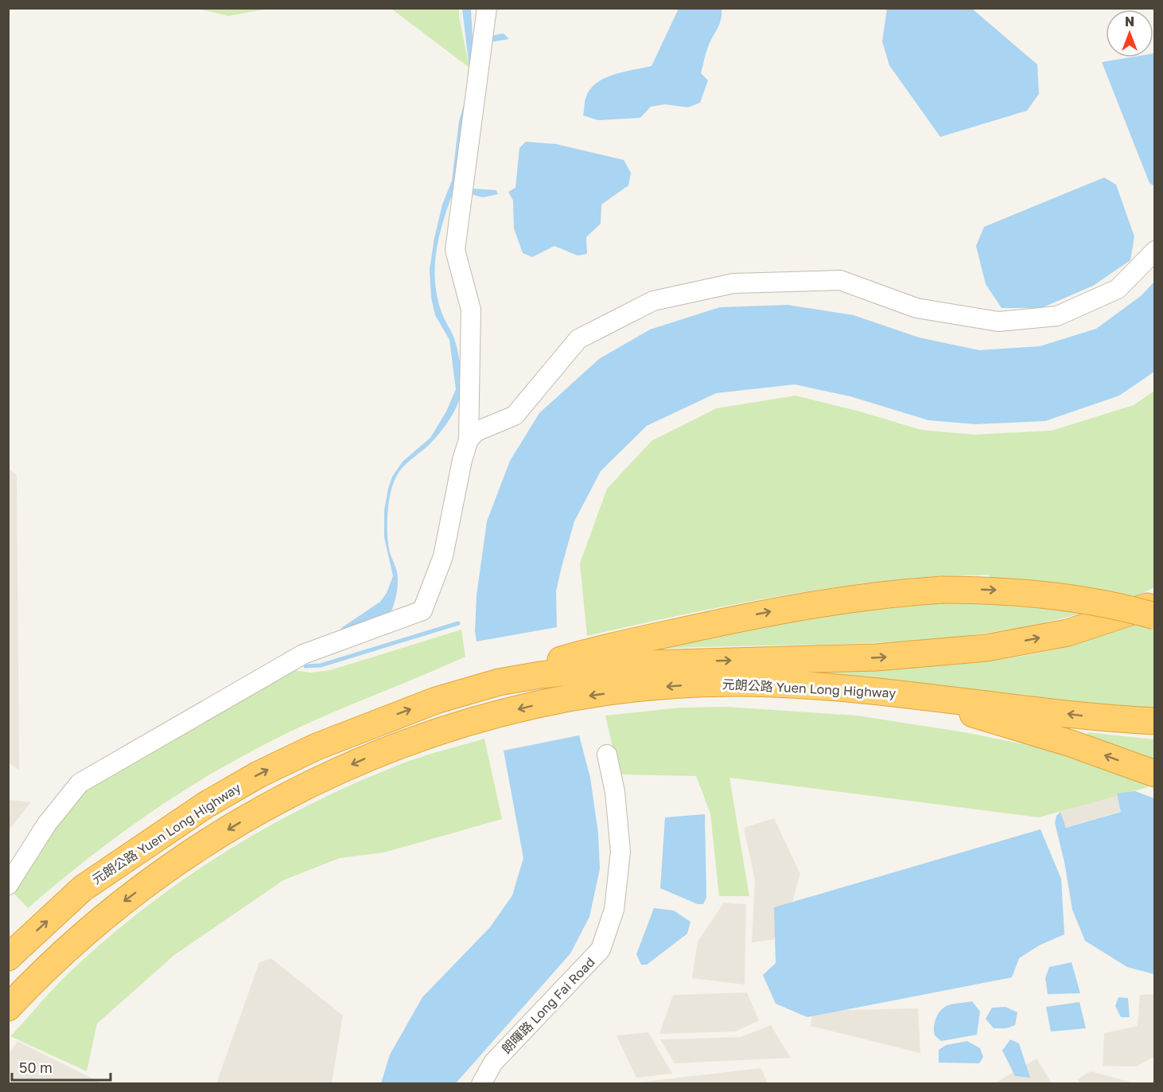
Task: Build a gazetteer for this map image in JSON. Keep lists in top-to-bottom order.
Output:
{
  "streets": {
    "highway": ["元朗公路 Yuen Long Highway"],
    "street": ["朗暉路 Long Fai Road"]
  },
  "scale_bar": "50 m",
  "north": "top"
}
